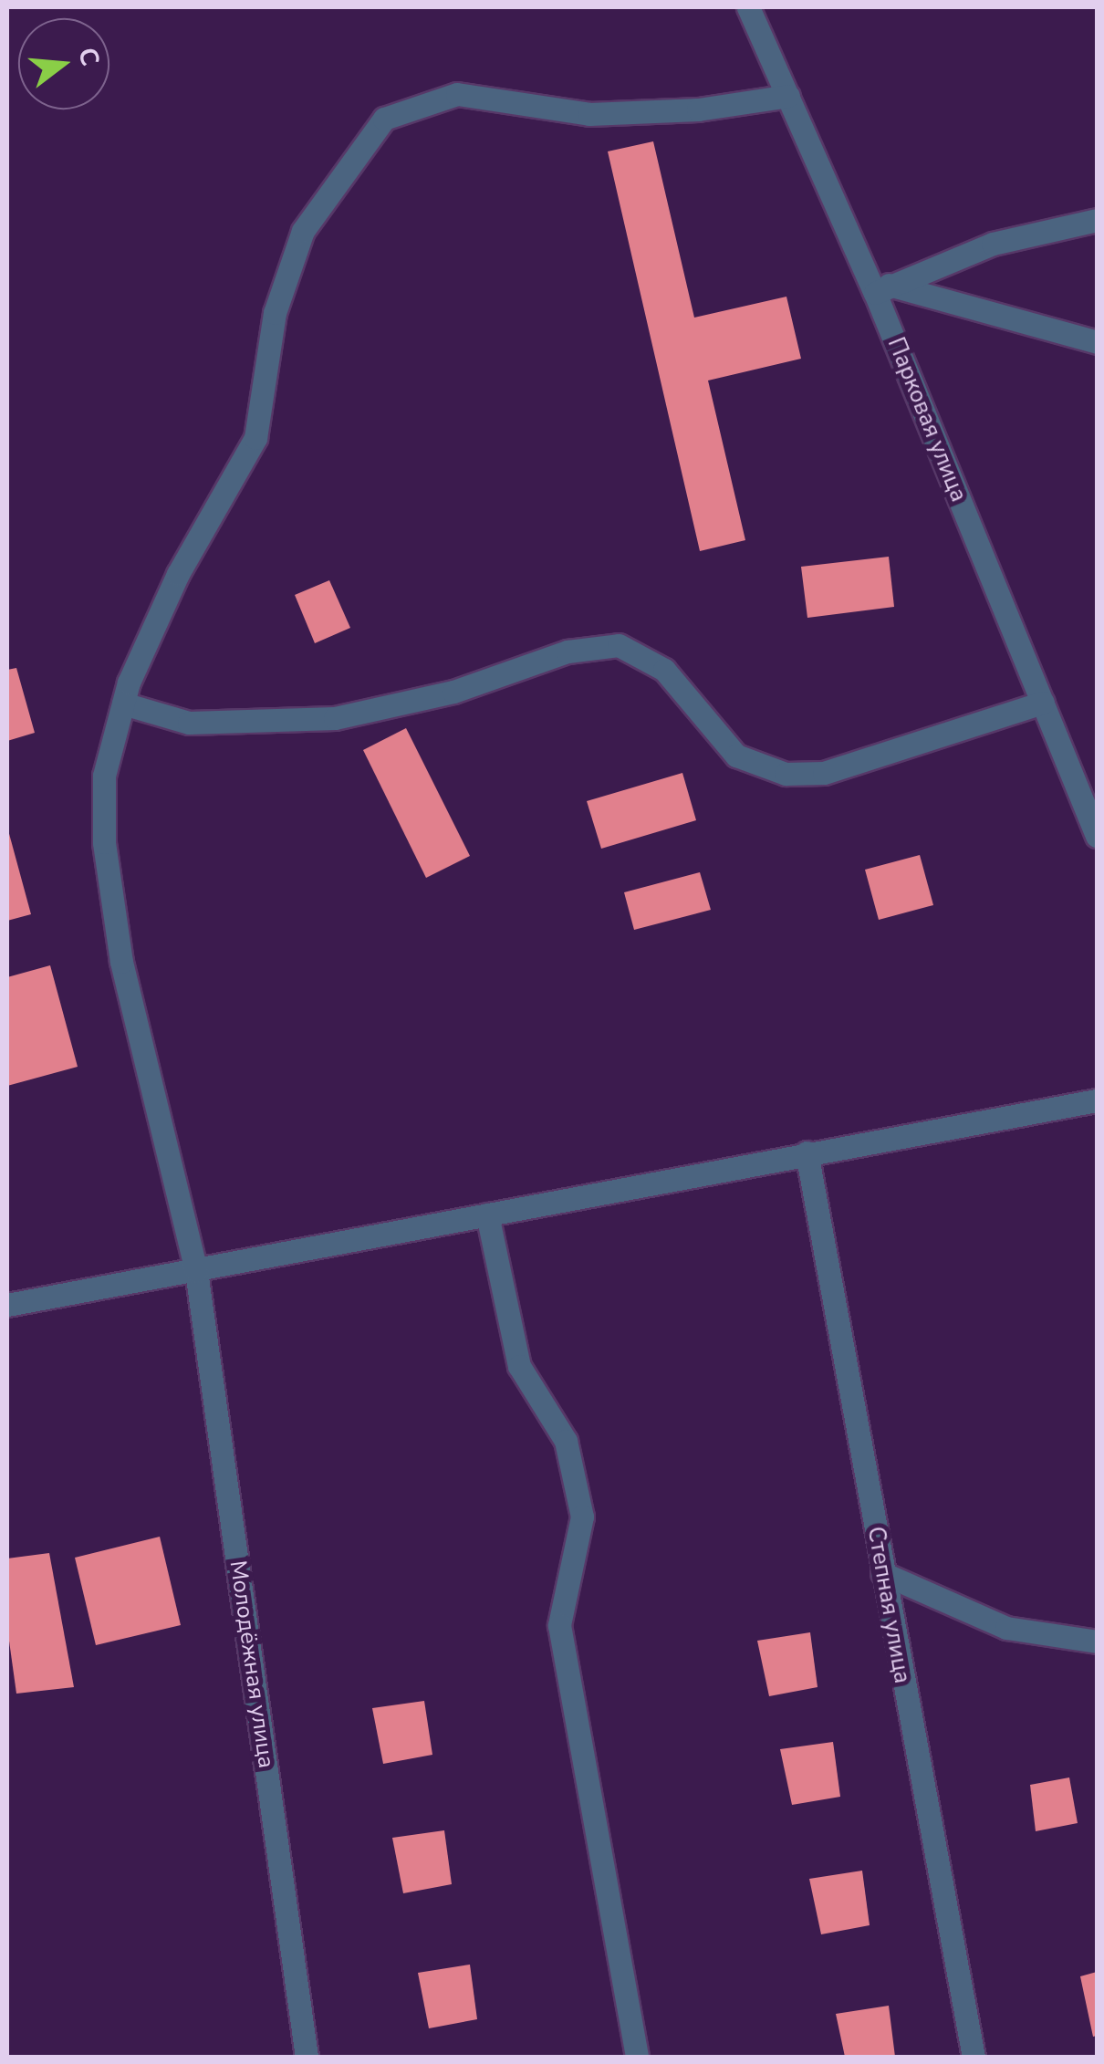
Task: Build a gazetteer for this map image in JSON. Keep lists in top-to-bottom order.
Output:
{
  "streets": {
    "street": ["Парковая улица", "Степная улица", "Молодёжная улица"]
  },
  "crossings": [
    ["Парковая улица", "Молодёжная улица"]
  ],
  "north": "right"
}
